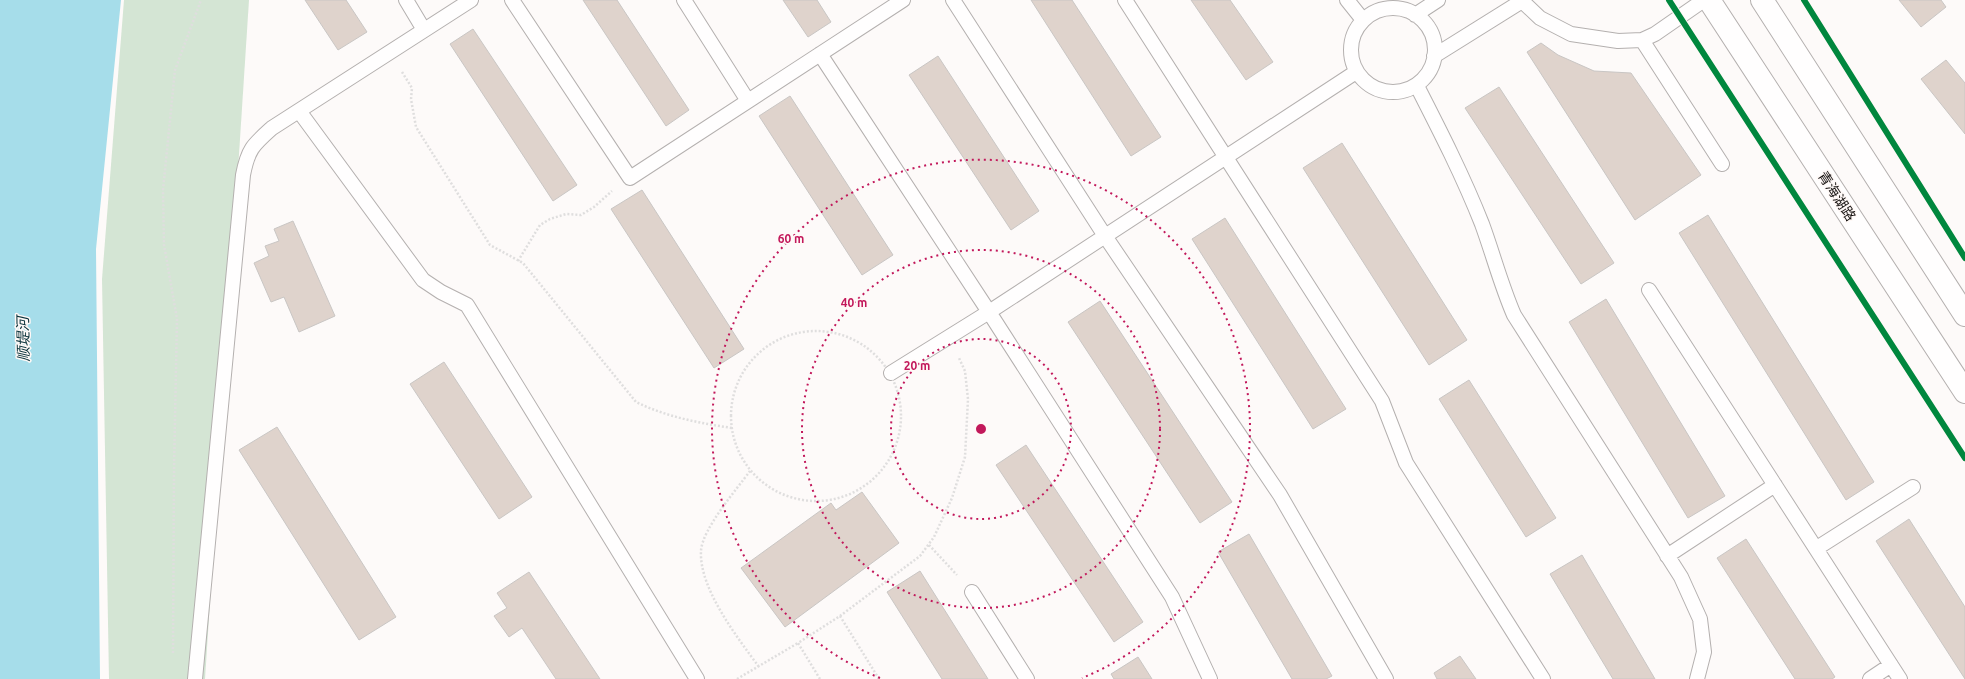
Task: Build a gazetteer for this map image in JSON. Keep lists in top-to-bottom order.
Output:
{
  "streets": {
    "main road": ["青海湖路"]
  },
  "water": ["顺堤河"],
  "rings": ["60 m", "40 m", "20 m"]
}
